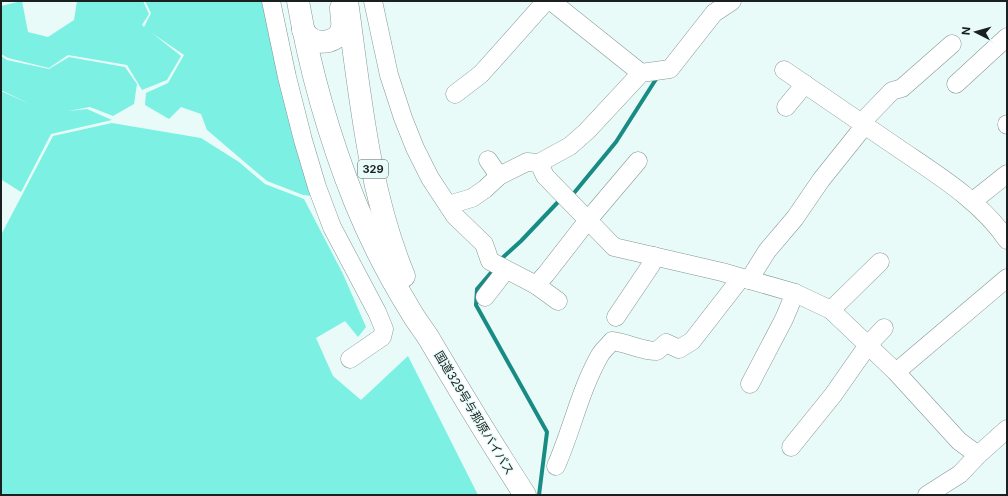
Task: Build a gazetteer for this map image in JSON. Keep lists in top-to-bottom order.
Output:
{
  "streets": {
    "highway": ["329", "国道329号与那原バイパス"]
  },
  "north": "left"
}
